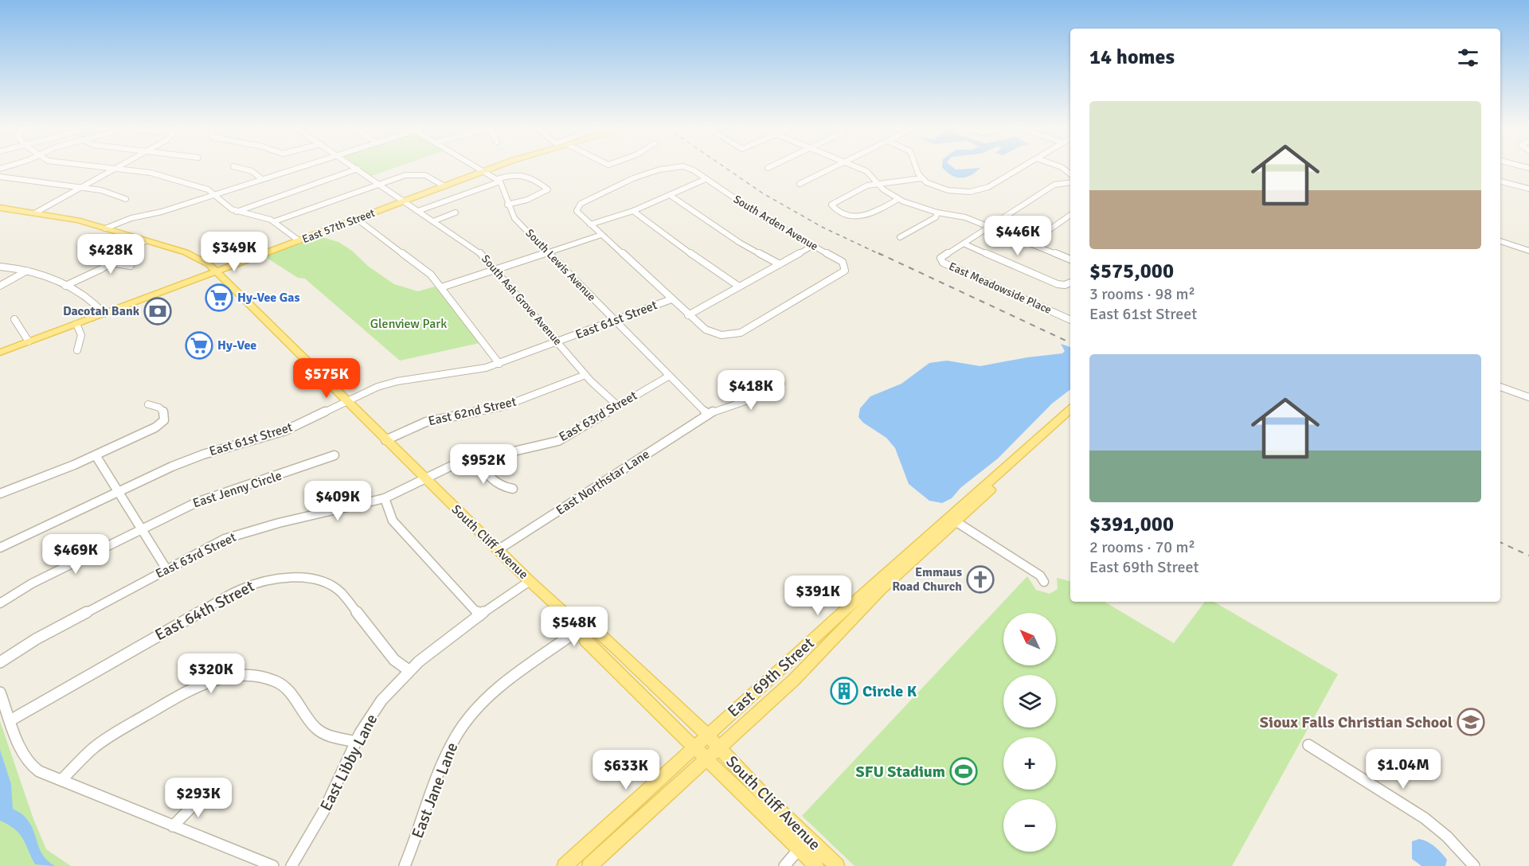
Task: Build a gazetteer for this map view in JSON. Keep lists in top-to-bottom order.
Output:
{
  "streets": {
    "main road": ["East 57th Street", "South Cliff Avenue", "East 69th Street"],
    "street": [
      "South Arden Avenue",
      "South Lewis Avenue",
      "East Meadowside Place",
      "South Ash Grove Avenue",
      "East 61st Street",
      "East 62nd Street",
      "East 63rd Street",
      "East Northstar Lane",
      "East Jenny Circle",
      "East 64th Street",
      "East Libby Lane",
      "East Jane Lane"
    ]
  },
  "crossings": [
    ["East 57th Street", "South Ash Grove Avenue"],
    ["East 57th Street", "South Cliff Avenue"],
    ["South Lewis Avenue", "East 61st Street"],
    ["South Lewis Avenue", "East 63rd Street"],
    ["South Lewis Avenue", "East Northstar Lane"],
    ["South Ash Grove Avenue", "East 61st Street"],
    ["South Ash Grove Avenue", "East 62nd Street"],
    ["South Ash Grove Avenue", "East 63rd Street"],
    ["East 61st Street", "South Cliff Avenue"],
    ["East 62nd Street", "South Cliff Avenue"],
    ["East 63rd Street", "South Cliff Avenue"],
    ["East Northstar Lane", "South Cliff Avenue"],
    ["South Cliff Avenue", "East 69th Street"],
    ["South Cliff Avenue", "East Libby Lane"],
    ["South Cliff Avenue", "East Jane Lane"],
    ["East 64th Street", "East Libby Lane"]
  ],
  "parks": ["Glenview Park"],
  "places": {
    "supermarket": ["Hy-Vee Gas", "Hy-Vee"],
    "bank": ["Dacotah Bank"],
    "church": ["Emmaus Road Church"],
    "building": ["Circle K"],
    "school or university": ["Sioux Falls Christian School"],
    "sports": ["SFU Stadium"]
  },
  "north": "top left",
  "page": {
    "heading": "14 homes",
    "list": [
      {
        "name": "$575,000",
        "note": "3 rooms · 98 m² · East 61st Street"
      },
      {
        "name": "$391,000",
        "note": "2 rooms · 70 m² · East 69th Street"
      }
    ],
    "price": [
      "$446K",
      "$349K",
      "$428K",
      "$575K",
      "$418K",
      "$952K",
      "$409K",
      "$469K",
      "$391K",
      "$548K",
      "$320K",
      "$1.04M",
      "$633K",
      "$293K"
    ],
    "map_buttons": ["+", "−"]
  }
}
